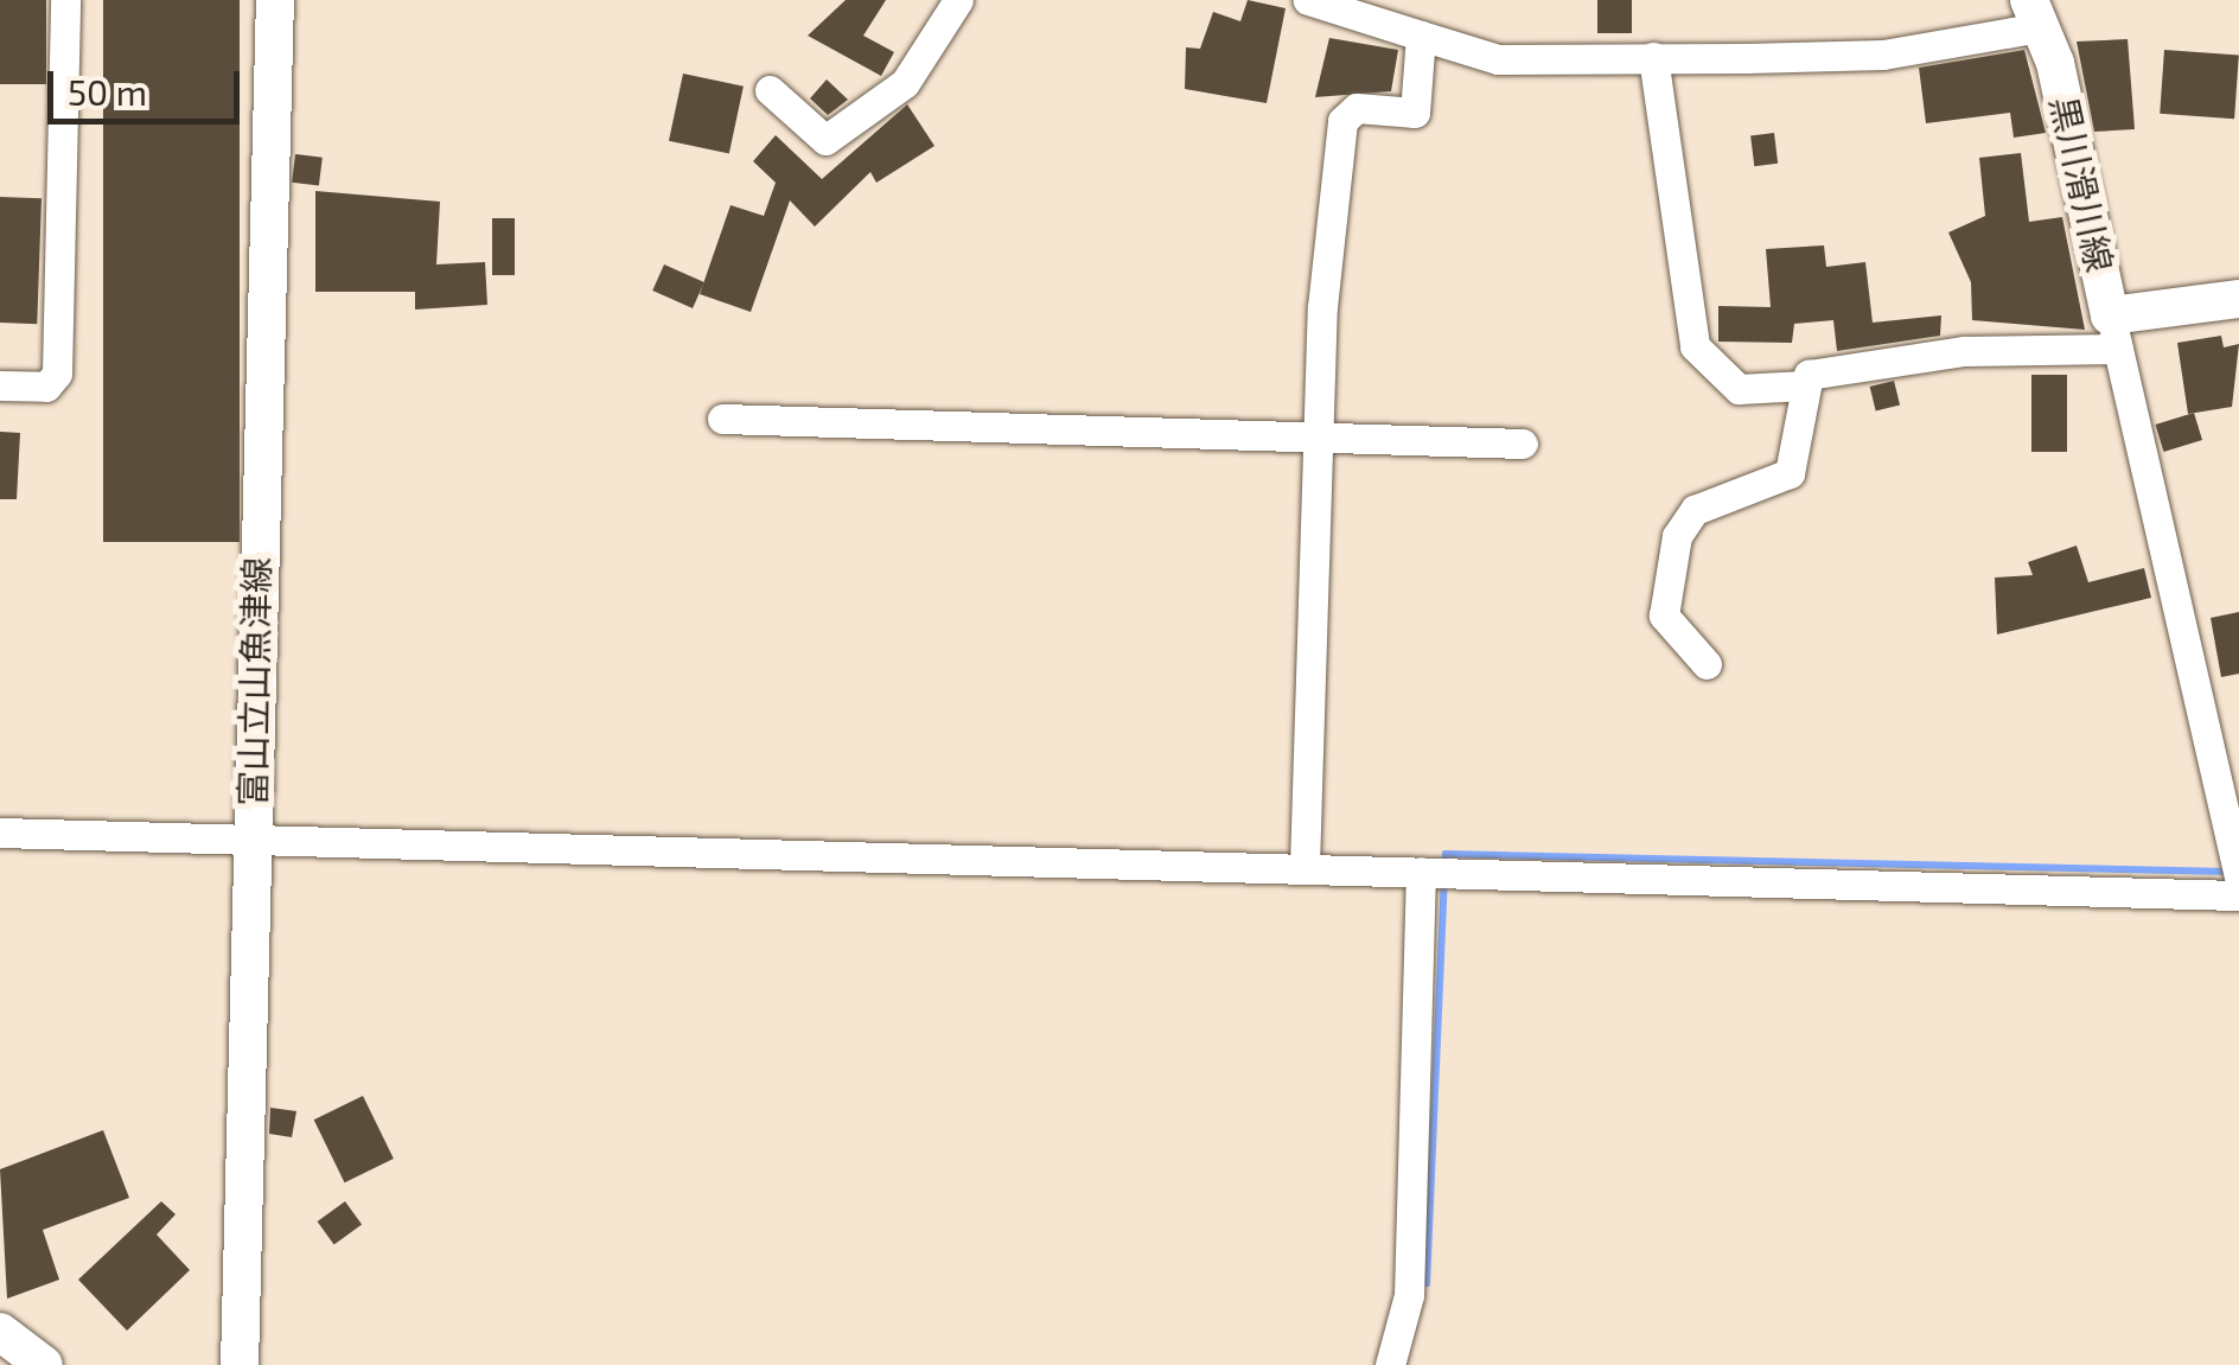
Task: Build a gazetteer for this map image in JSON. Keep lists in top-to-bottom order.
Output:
{
  "streets": {
    "main road": ["黒川滑川線", "富山立山魚津線"]
  },
  "scale_bar": "50 m"
}
